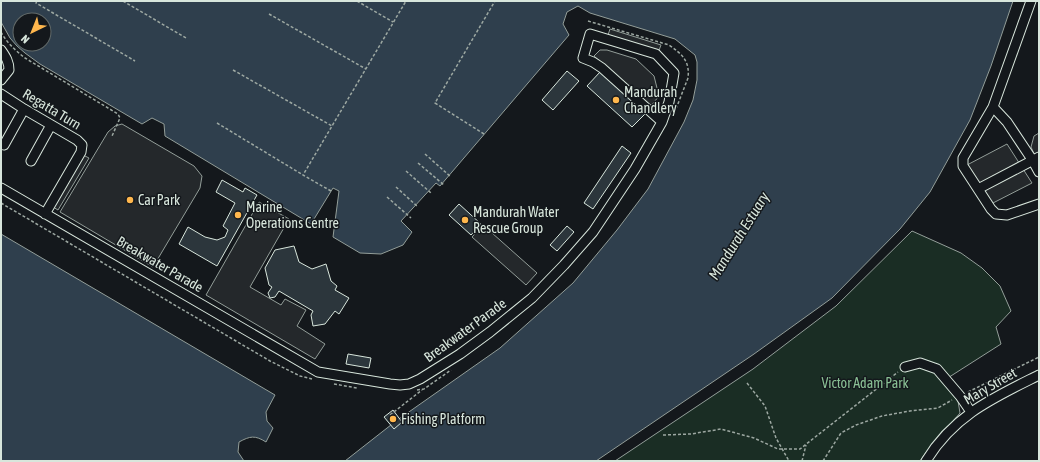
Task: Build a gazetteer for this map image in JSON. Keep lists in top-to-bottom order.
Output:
{
  "streets": {
    "street": ["Regatta Turn", "Breakwater Parade", "Mary Street"]
  },
  "crossings": [
    ["Regatta Turn", "Breakwater Parade"]
  ],
  "water": ["Mandurah Estuary"],
  "parks": ["Victor Adam Park"],
  "places": [
    "Mandurah Chandlery",
    "Car Park",
    "Marine Operations Centre",
    "Mandurah Water Rescue Group",
    "Fishing Platform"
  ],
  "north": "bottom left"
}
